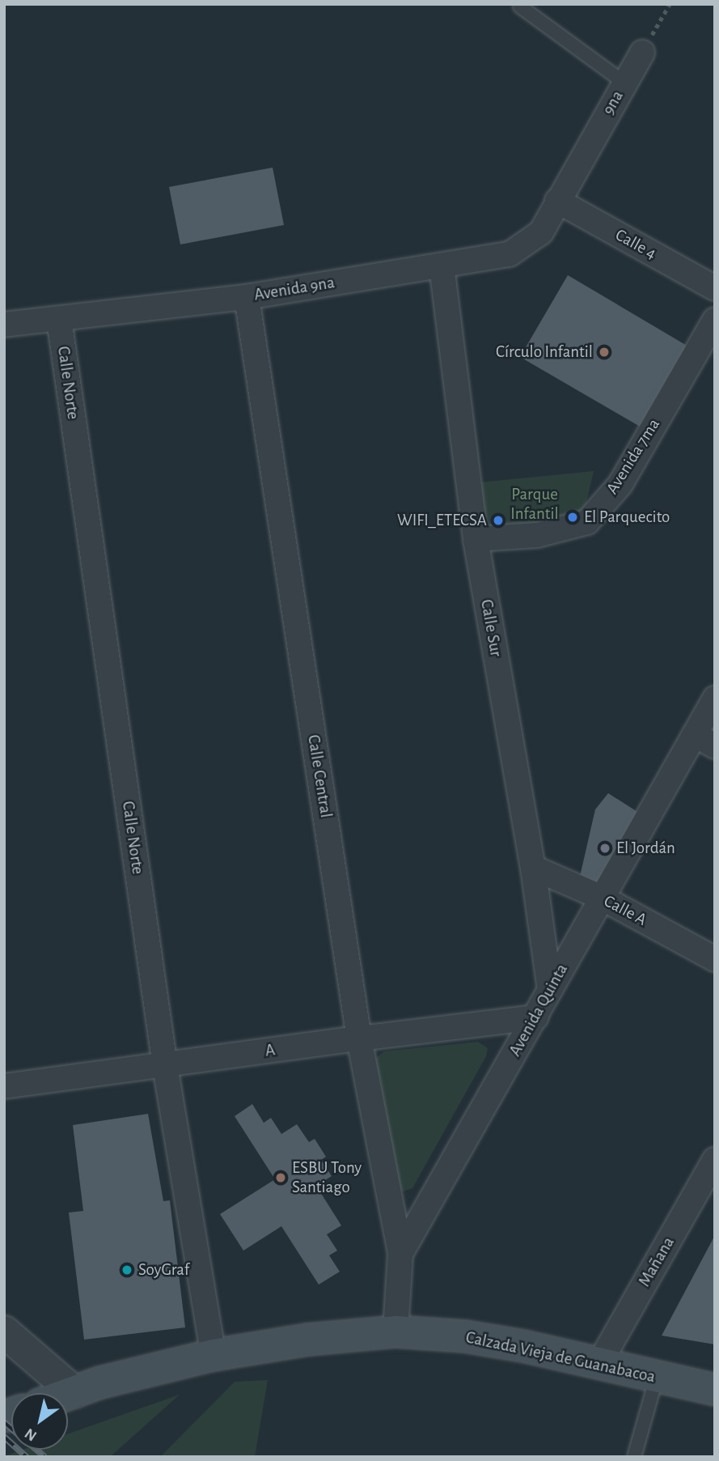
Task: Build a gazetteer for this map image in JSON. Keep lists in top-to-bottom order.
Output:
{
  "streets": {
    "main road": ["Calzada Vieja de Guanabacoa"],
    "street": [
      "9na",
      "Calle 4",
      "Avenida 9na",
      "Calle Norte",
      "Avenida 7ma",
      "Calle Sur",
      "Calle Central",
      "Calle A",
      "Avenida Quinta",
      "A",
      "Mañana"
    ]
  },
  "crossings": [
    ["9na", "Calle 4"],
    ["9na", "Avenida 9na"],
    ["Calle 4", "Avenida 9na"],
    ["Avenida 9na", "Calle Norte"],
    ["Avenida 9na", "Calle Sur"],
    ["Avenida 9na", "Calle Central"],
    ["Calle Norte", "A"],
    ["Calle Norte", "Calzada Vieja de Guanabacoa"],
    ["Avenida 7ma", "Calle Sur"],
    ["Calle Sur", "Calle A"],
    ["Calle Sur", "Avenida Quinta"],
    ["Calle Central", "Avenida Quinta"],
    ["Calle Central", "A"],
    ["Calle A", "Avenida Quinta"],
    ["Avenida Quinta", "A"],
    ["Avenida Quinta", "Calzada Vieja de Guanabacoa"],
    ["Mañana", "Calzada Vieja de Guanabacoa"]
  ],
  "parks": ["Parque Infantil"],
  "places": [
    "Círculo Infantil",
    "El Parquecito",
    "WIFI_ETECSA",
    "El Jordán",
    "ESBU Tony Santiago",
    "SoyGraf"
  ],
  "north": "bottom left"
}
